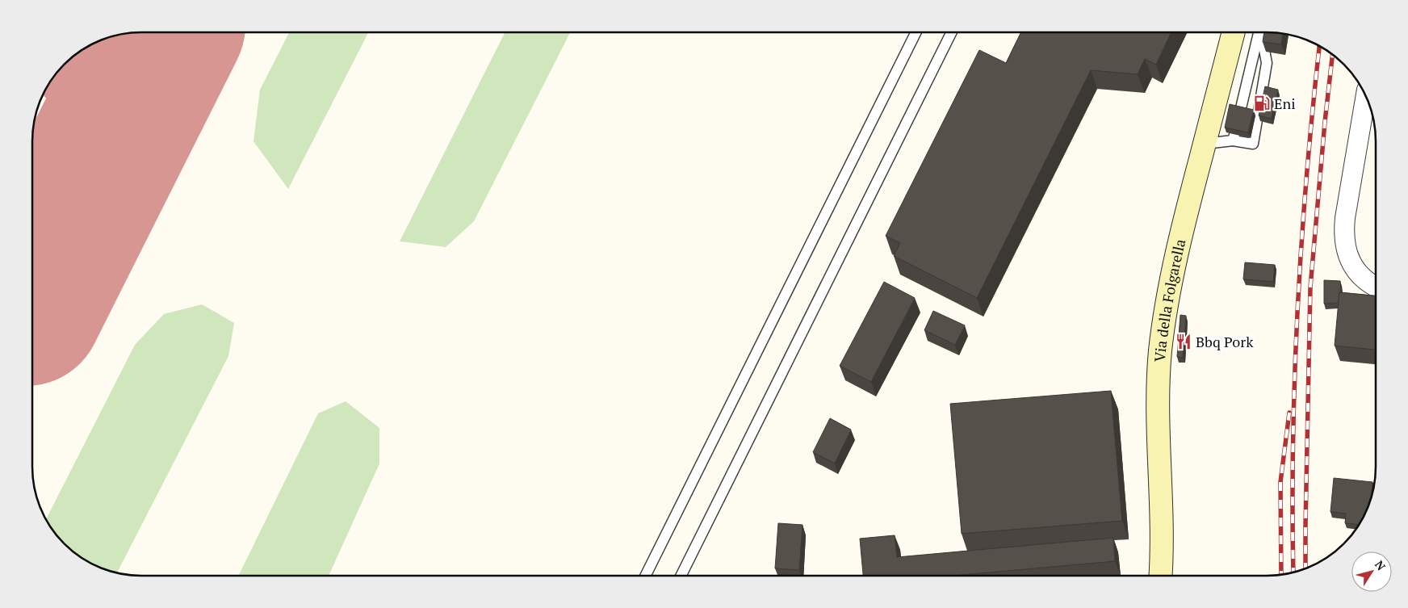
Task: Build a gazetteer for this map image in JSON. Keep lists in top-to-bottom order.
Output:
{
  "streets": {
    "street": ["Via della Folgarella"]
  },
  "places": {
    "fuel station": ["Eni"],
    "restaurant": ["Bbq Pork"]
  },
  "north": "top right"
}
